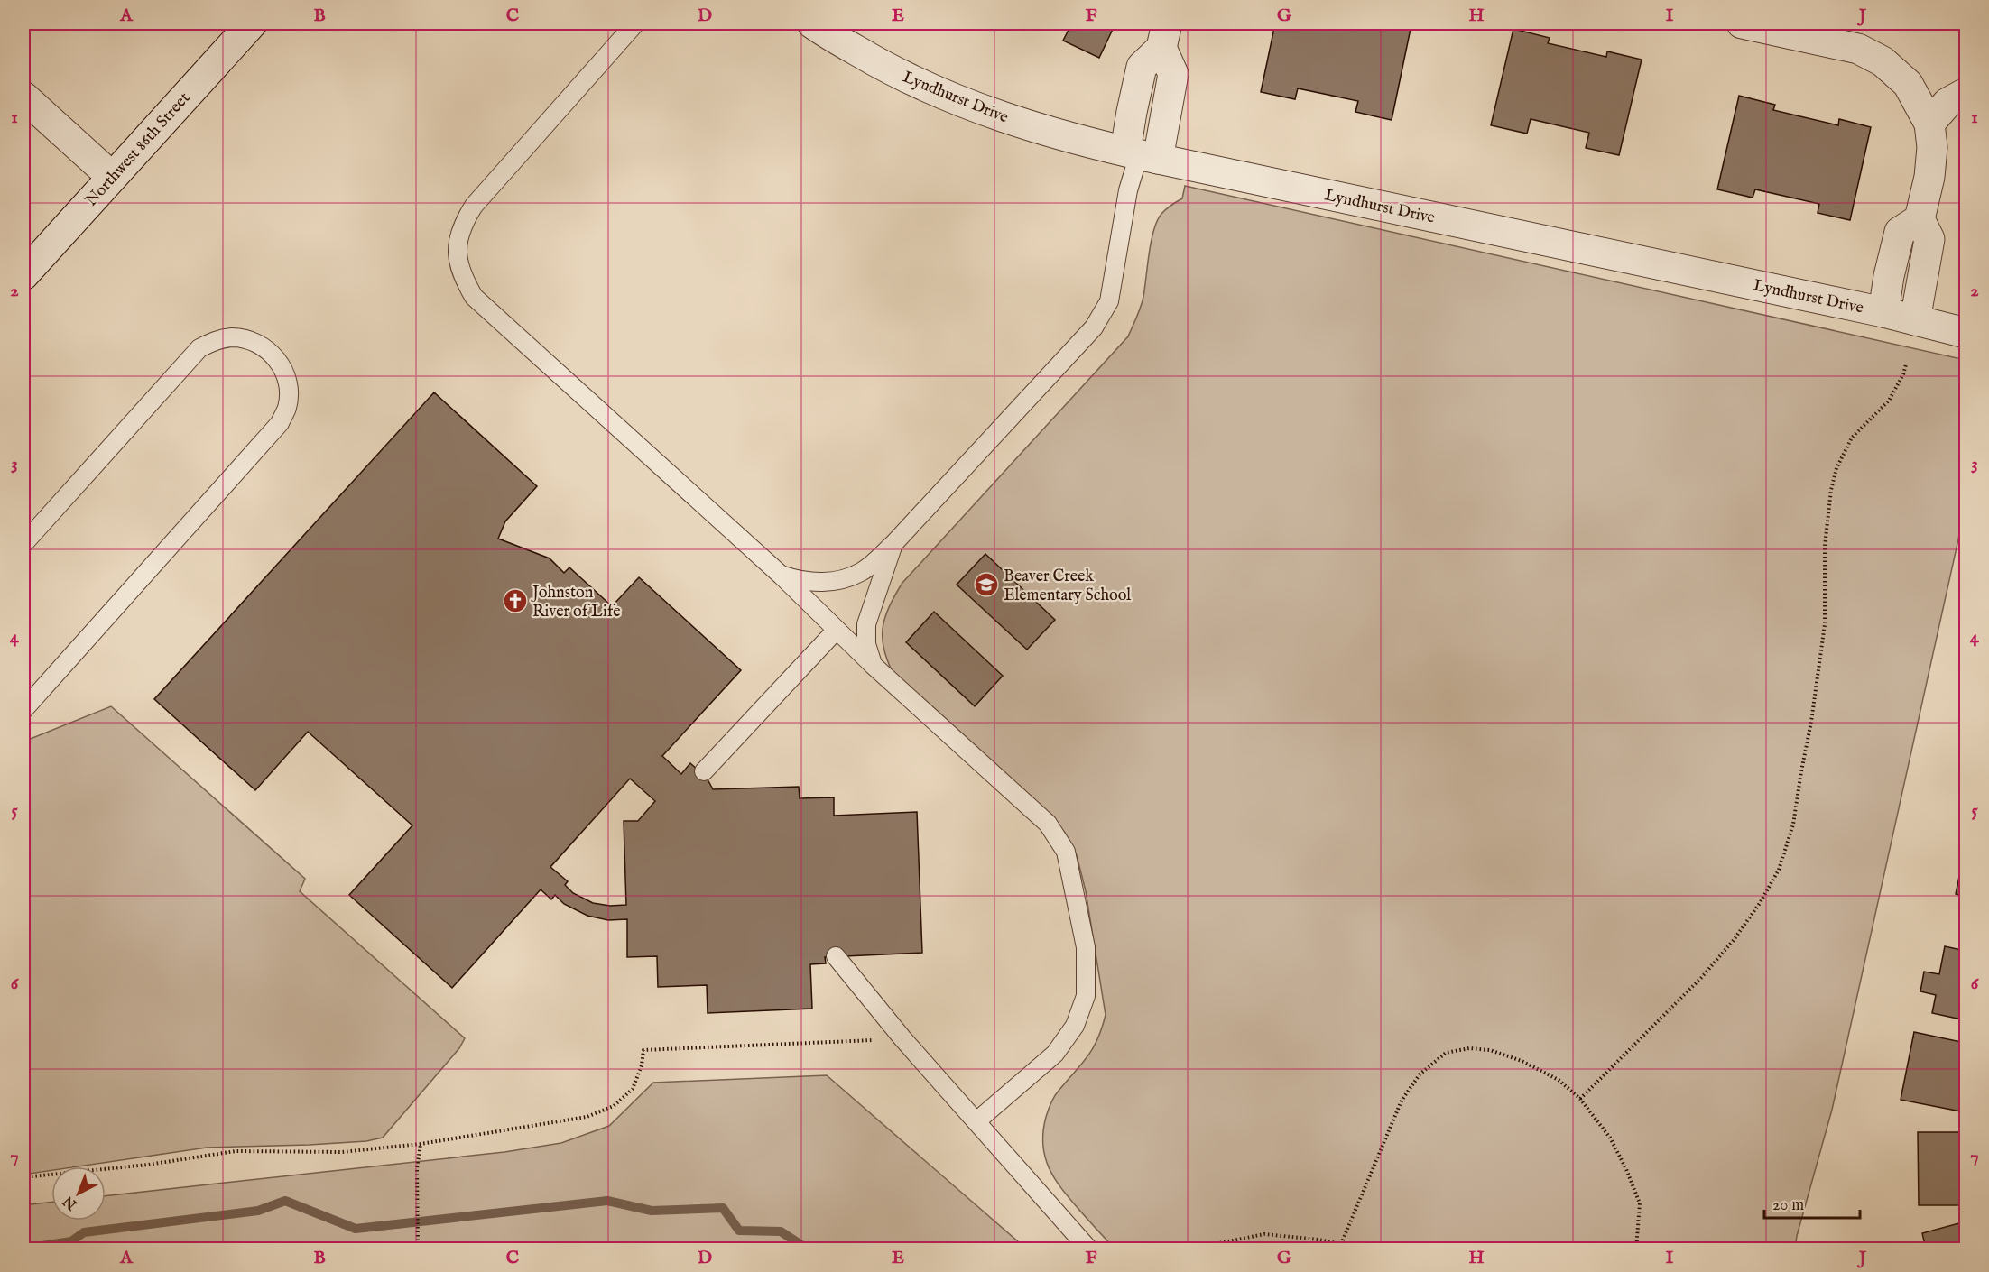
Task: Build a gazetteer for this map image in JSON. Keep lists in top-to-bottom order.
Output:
{
  "streets": {
    "street": ["Lyndhurst Drive", "Northwest 86th Street"]
  },
  "places": {
    "school or university": ["Beaver Creek Elementary School"],
    "church": ["Johnston River of Life"]
  },
  "scale_bar": "20 m",
  "north": "bottom left",
  "grid": {
    "columns": [
      "A",
      "B",
      "C",
      "D",
      "E",
      "F",
      "G",
      "H",
      "I",
      "J"
    ],
    "rows": [
      "1",
      "2",
      "3",
      "4",
      "5",
      "6",
      "7"
    ]
  }
}
